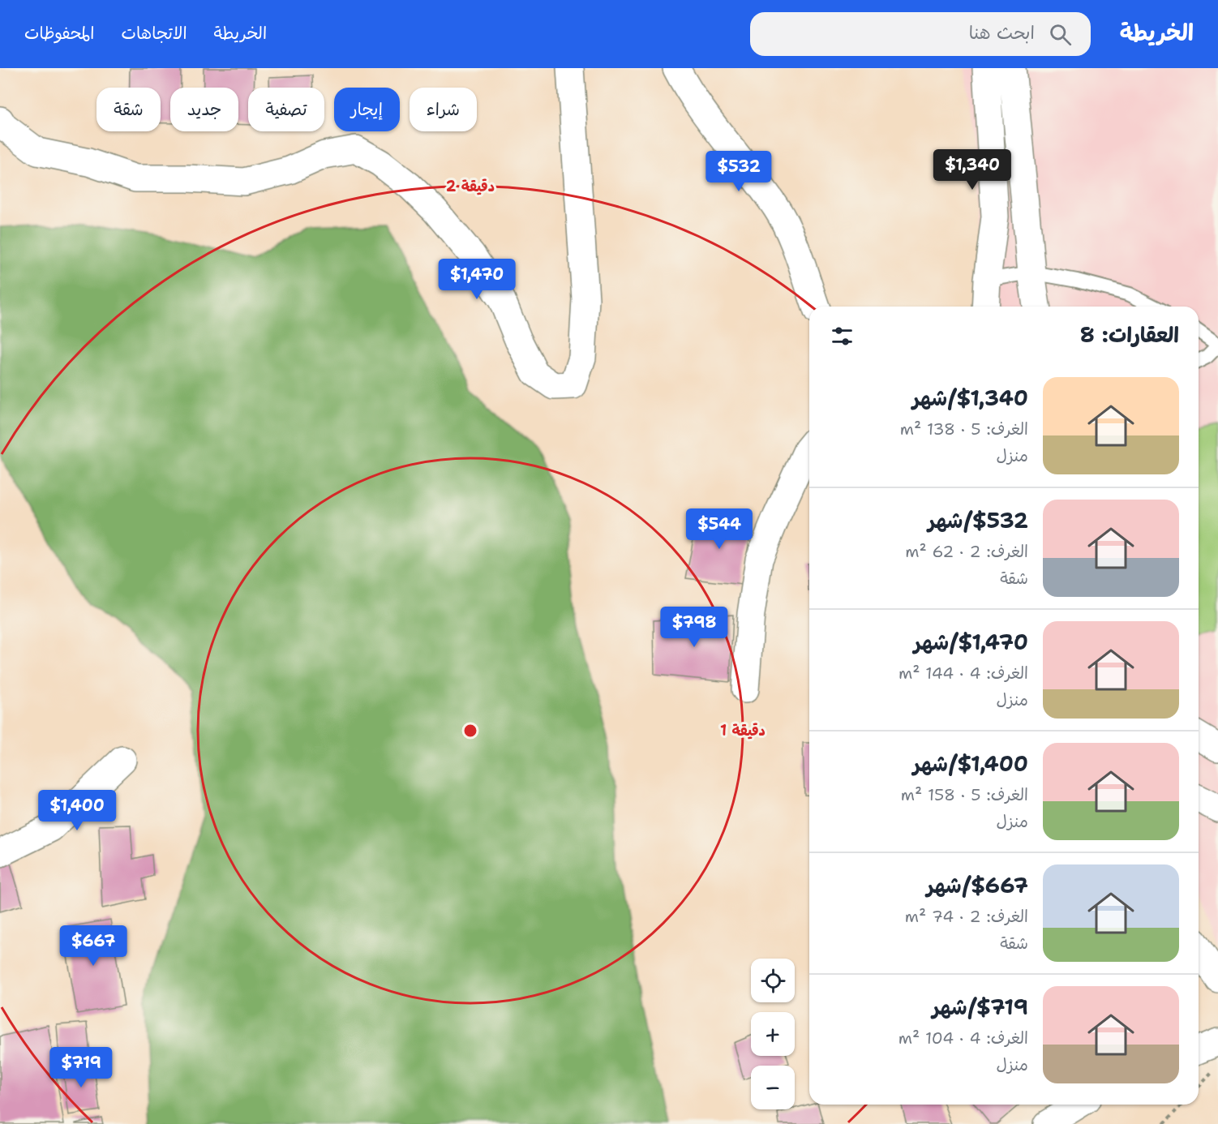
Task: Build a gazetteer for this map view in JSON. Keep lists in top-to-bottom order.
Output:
{
  "page": {
    "header": "الخريطة",
    "search": "ابحث هنا",
    "nav": ["الخريطة", "الاتجاهات", "المحفوظات"],
    "chip": [
      "شراء",
      "إيجار",
      "تصفية",
      "جديد",
      "شقة"
    ],
    "price": [
      "$1,340",
      "$532",
      "$1,470",
      "$544",
      "$798",
      "$1,400",
      "$667",
      "$719"
    ],
    "heading": "العقارات: 8",
    "list": [
      {
        "name": "$1,340/شهر",
        "note": "الغرف: 5 · 138 m² · منزل"
      },
      {
        "name": "$532/شهر",
        "note": "الغرف: 2 · 62 m² · شقة"
      },
      {
        "name": "$1,470/شهر",
        "note": "الغرف: 4 · 144 m² · منزل"
      },
      {
        "name": "$1,400/شهر",
        "note": "الغرف: 5 · 158 m² · منزل"
      },
      {
        "name": "$667/شهر",
        "note": "الغرف: 2 · 74 m² · شقة"
      },
      {
        "name": "$719/شهر",
        "note": "الغرف: 4 · 104 m² · منزل"
      }
    ],
    "map_buttons": ["+", "−"]
  },
  "rings": ["2 دقيقة", "1 دقيقة"]
}
